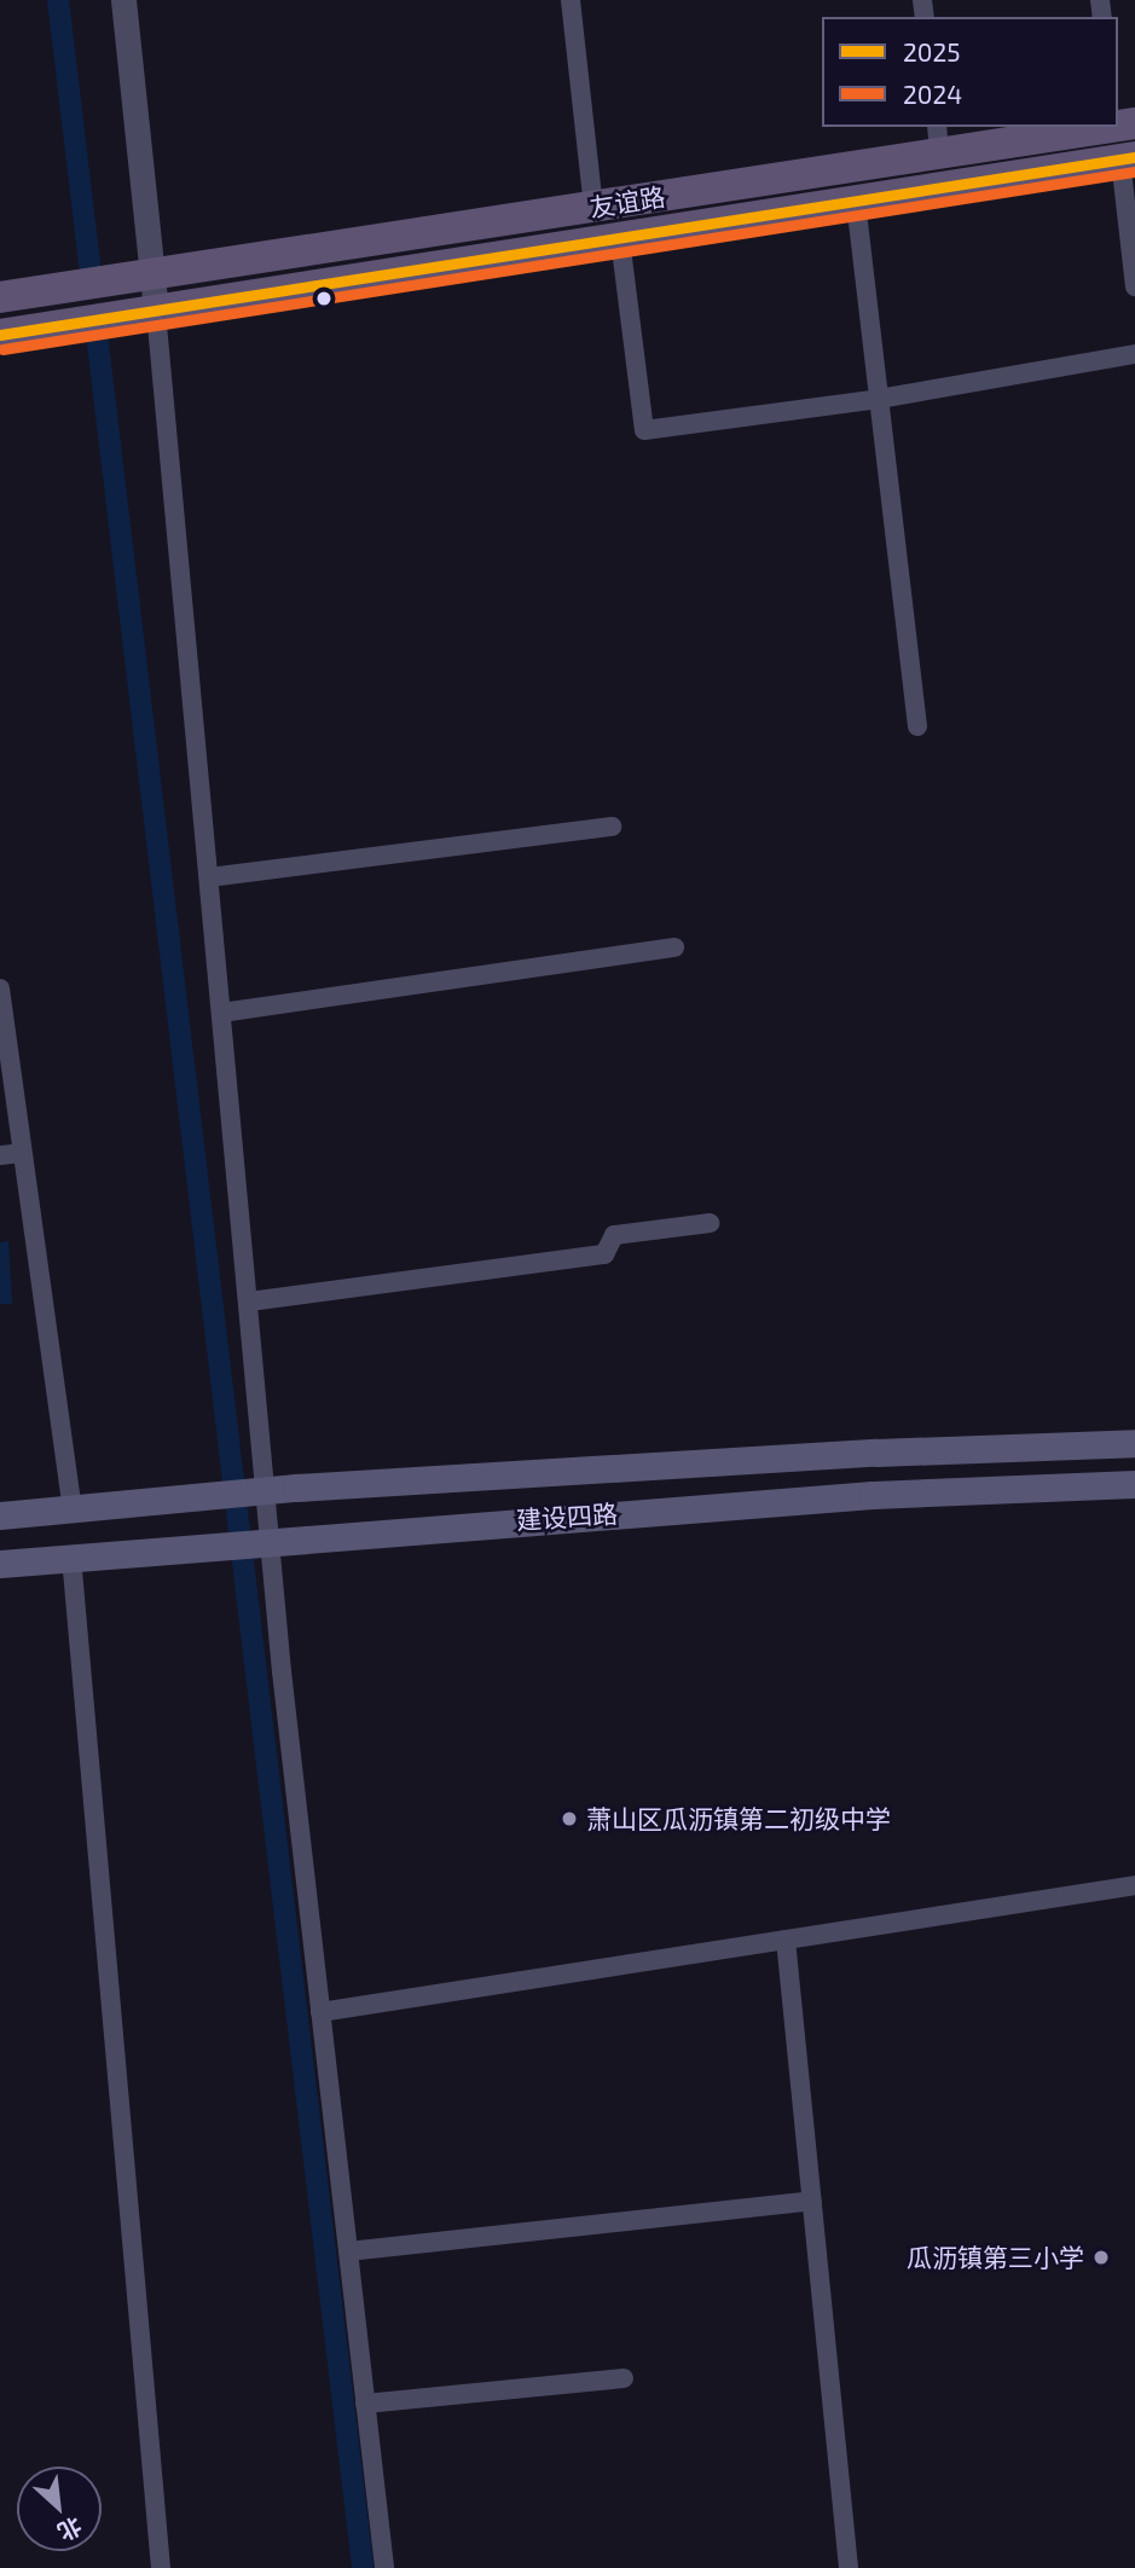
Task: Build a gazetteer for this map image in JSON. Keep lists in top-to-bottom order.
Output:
{
  "streets": {
    "main road": ["友谊路", "建设四路"]
  },
  "places": ["萧山区瓜沥镇第二初级中学", "瓜沥镇第三小学"],
  "lines": ["transit line 2025", "transit line 2024"],
  "legend": ["2025", "2024"],
  "north": "bottom right"
}
